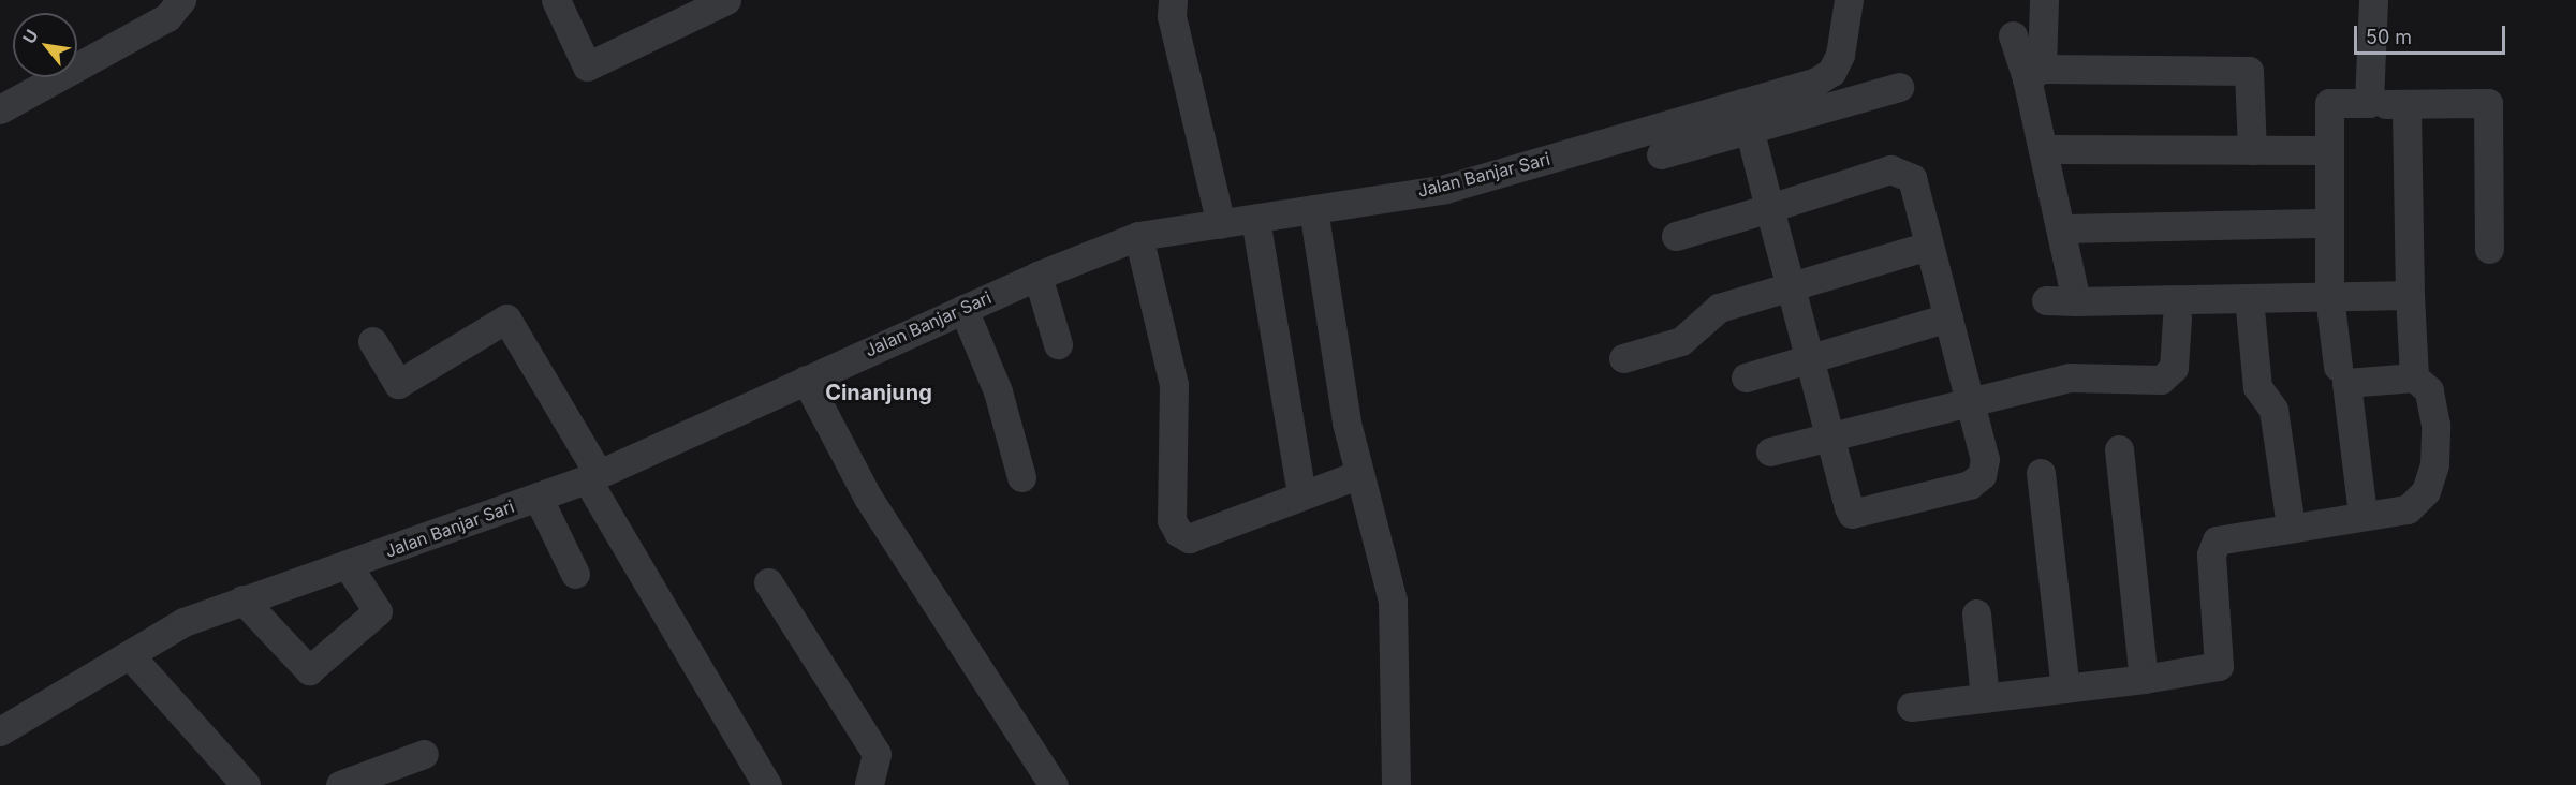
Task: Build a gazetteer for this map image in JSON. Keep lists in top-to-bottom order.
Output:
{
  "streets": {
    "street": ["Jalan Banjar Sari"]
  },
  "districts": ["Cinanjung"],
  "scale_bar": "50 m",
  "north": "top left"
}
